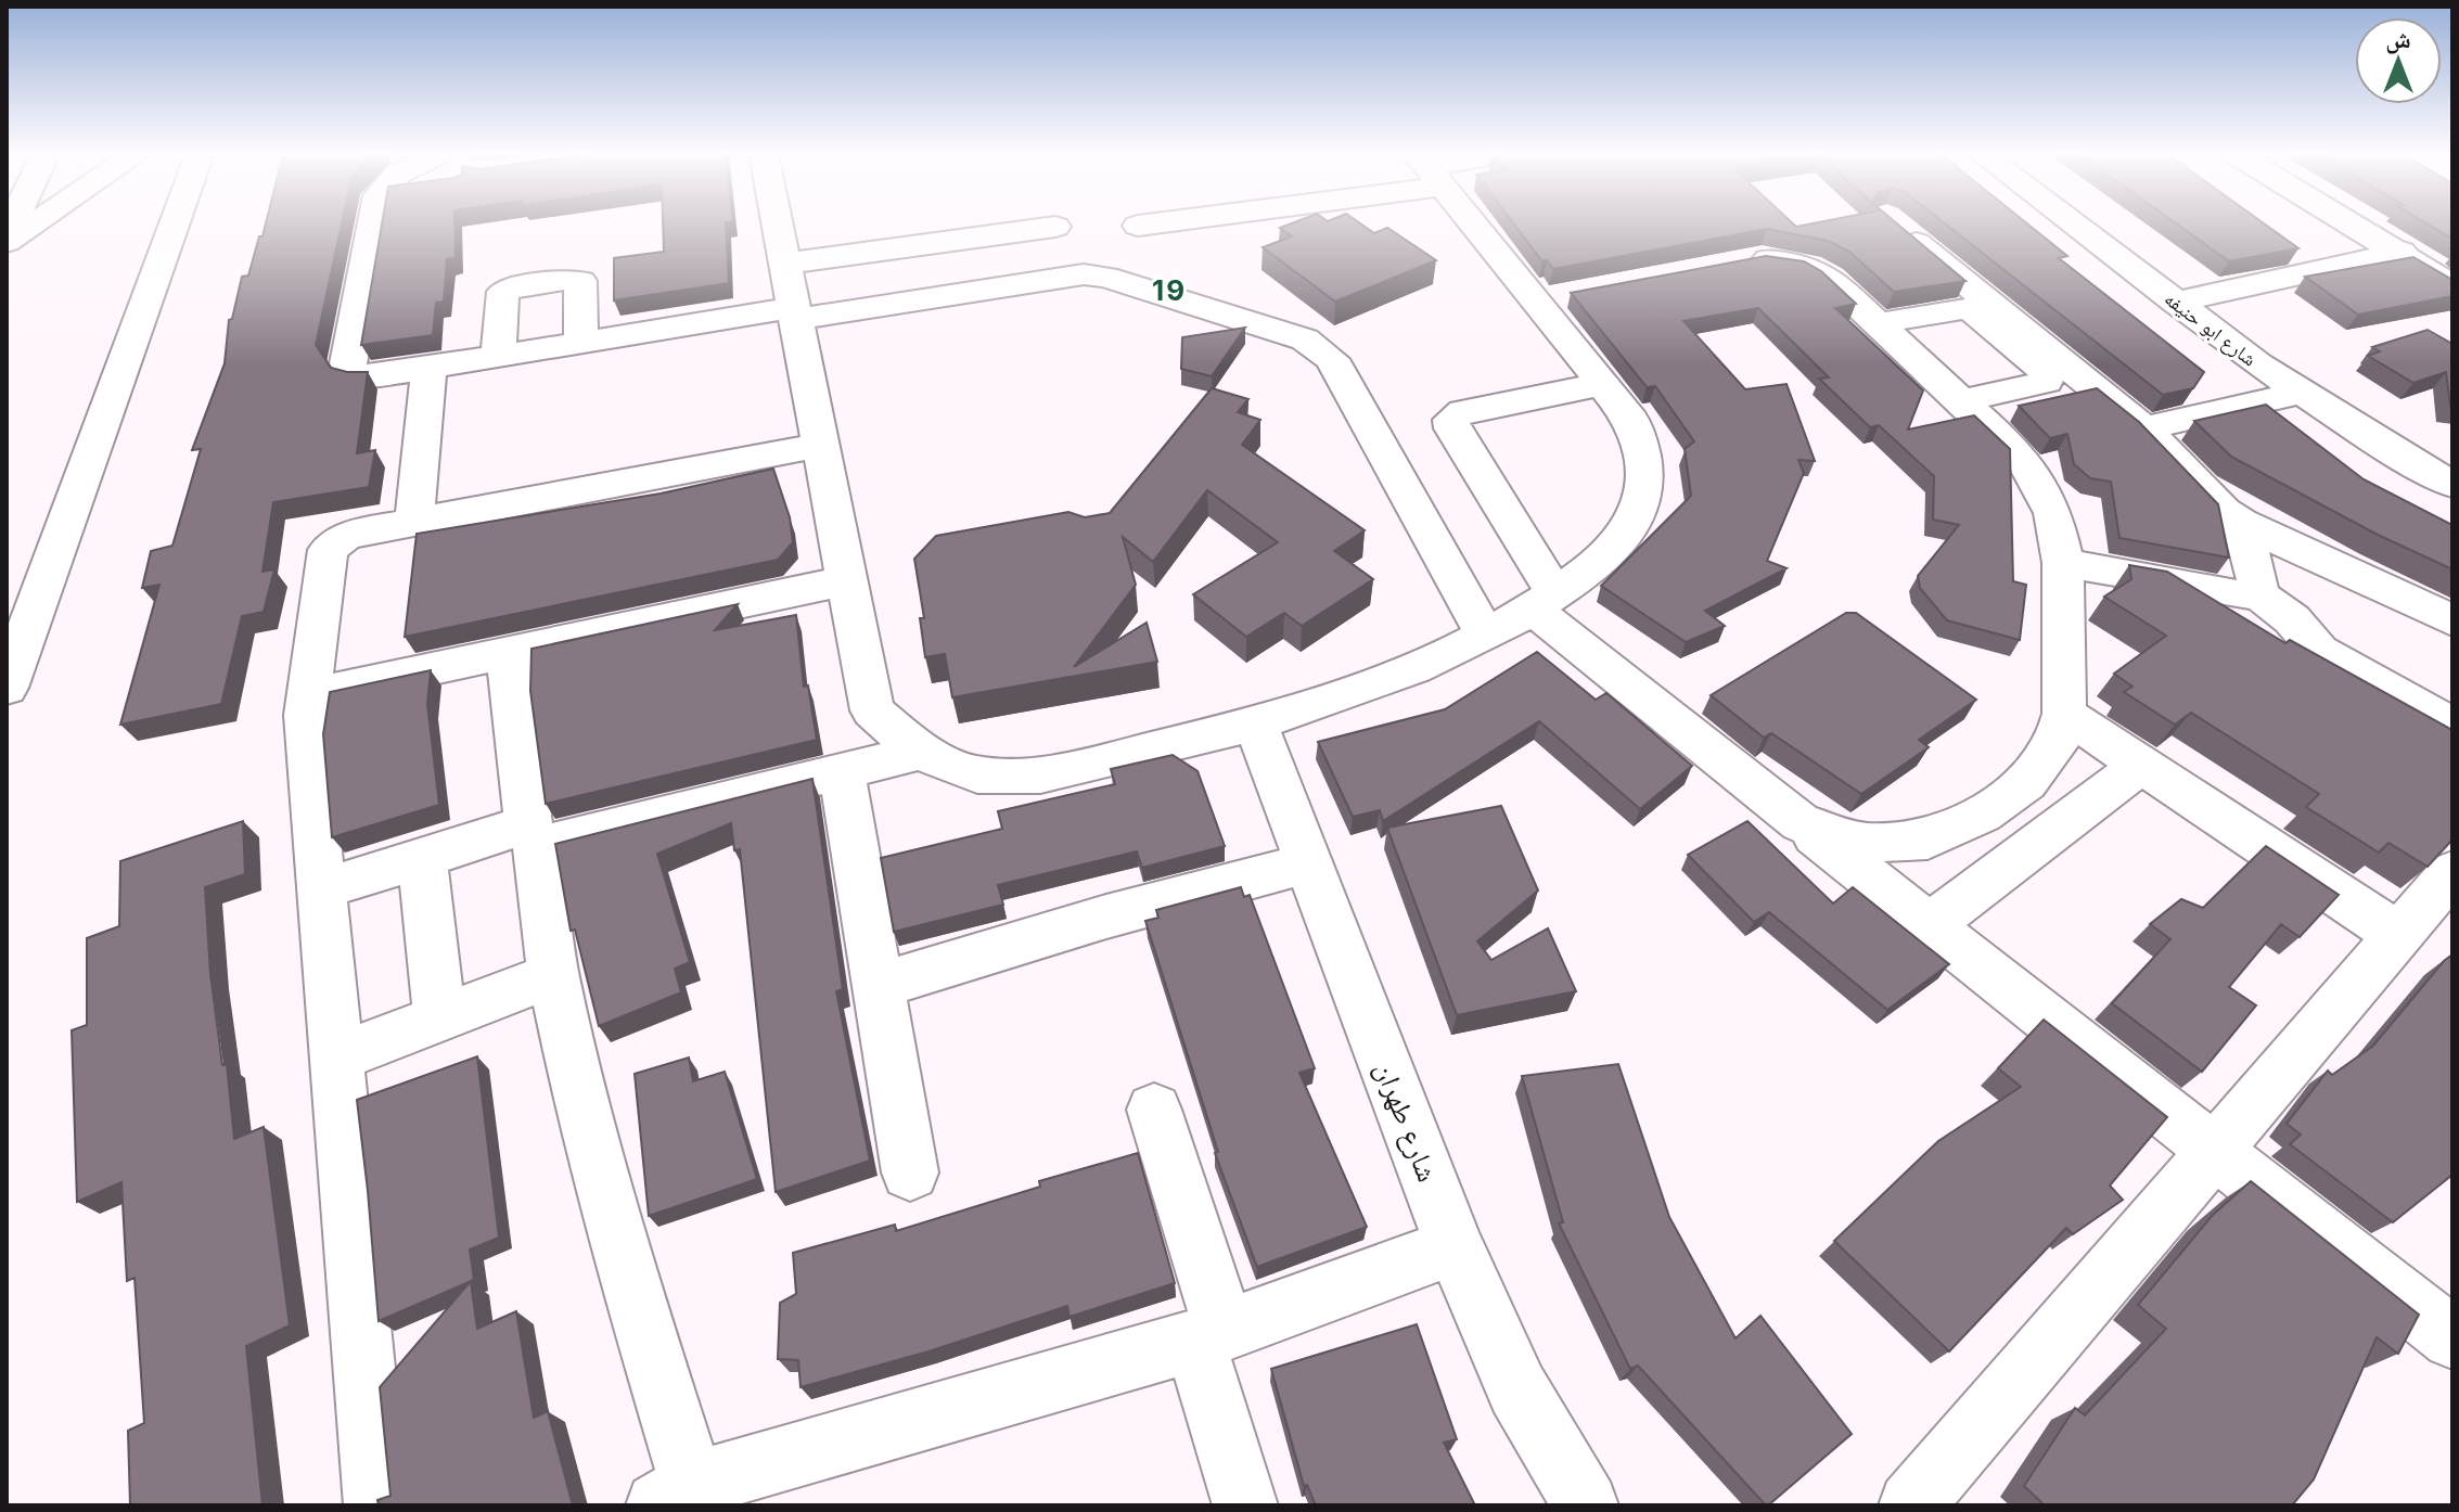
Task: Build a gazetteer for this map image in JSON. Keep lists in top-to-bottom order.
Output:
{
  "streets": {
    "street": ["شارع ابو حنيفه", "شارع طهران"]
  },
  "districts": ["19"],
  "north": "top"
}
